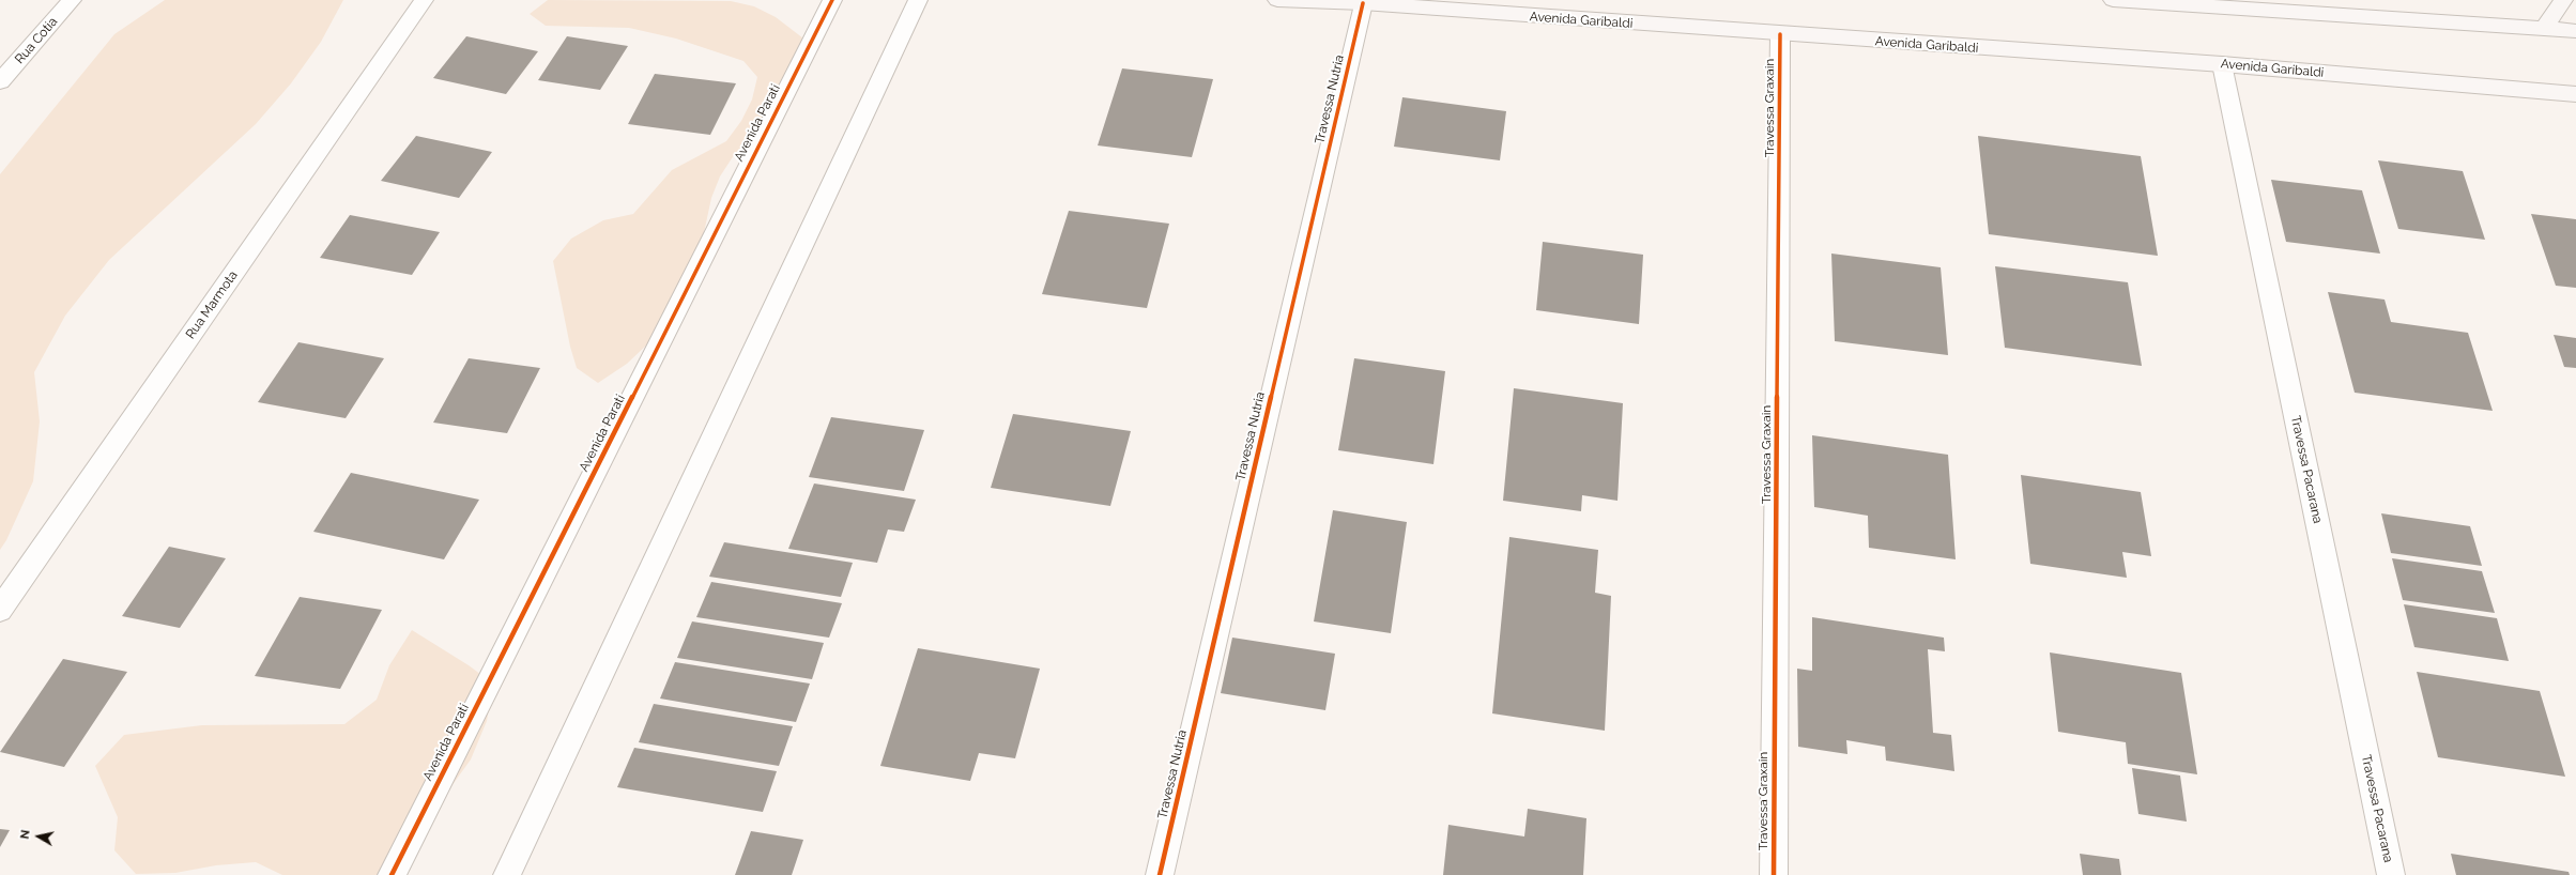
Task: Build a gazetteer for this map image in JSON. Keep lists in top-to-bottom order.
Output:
{
  "streets": {
    "main road": ["Avenida Garibaldi"],
    "street": [
      "Rua Cotia",
      "Travessa Nutria",
      "Travessa Graxain",
      "Avenida Parati",
      "Rua Marmota",
      "Travessa Pacarana"
    ]
  },
  "crossings": [
    ["Avenida Garibaldi", "Travessa Nutria"],
    ["Avenida Garibaldi", "Travessa Graxain"],
    ["Avenida Garibaldi", "Travessa Pacarana"]
  ],
  "north": "left"
}
